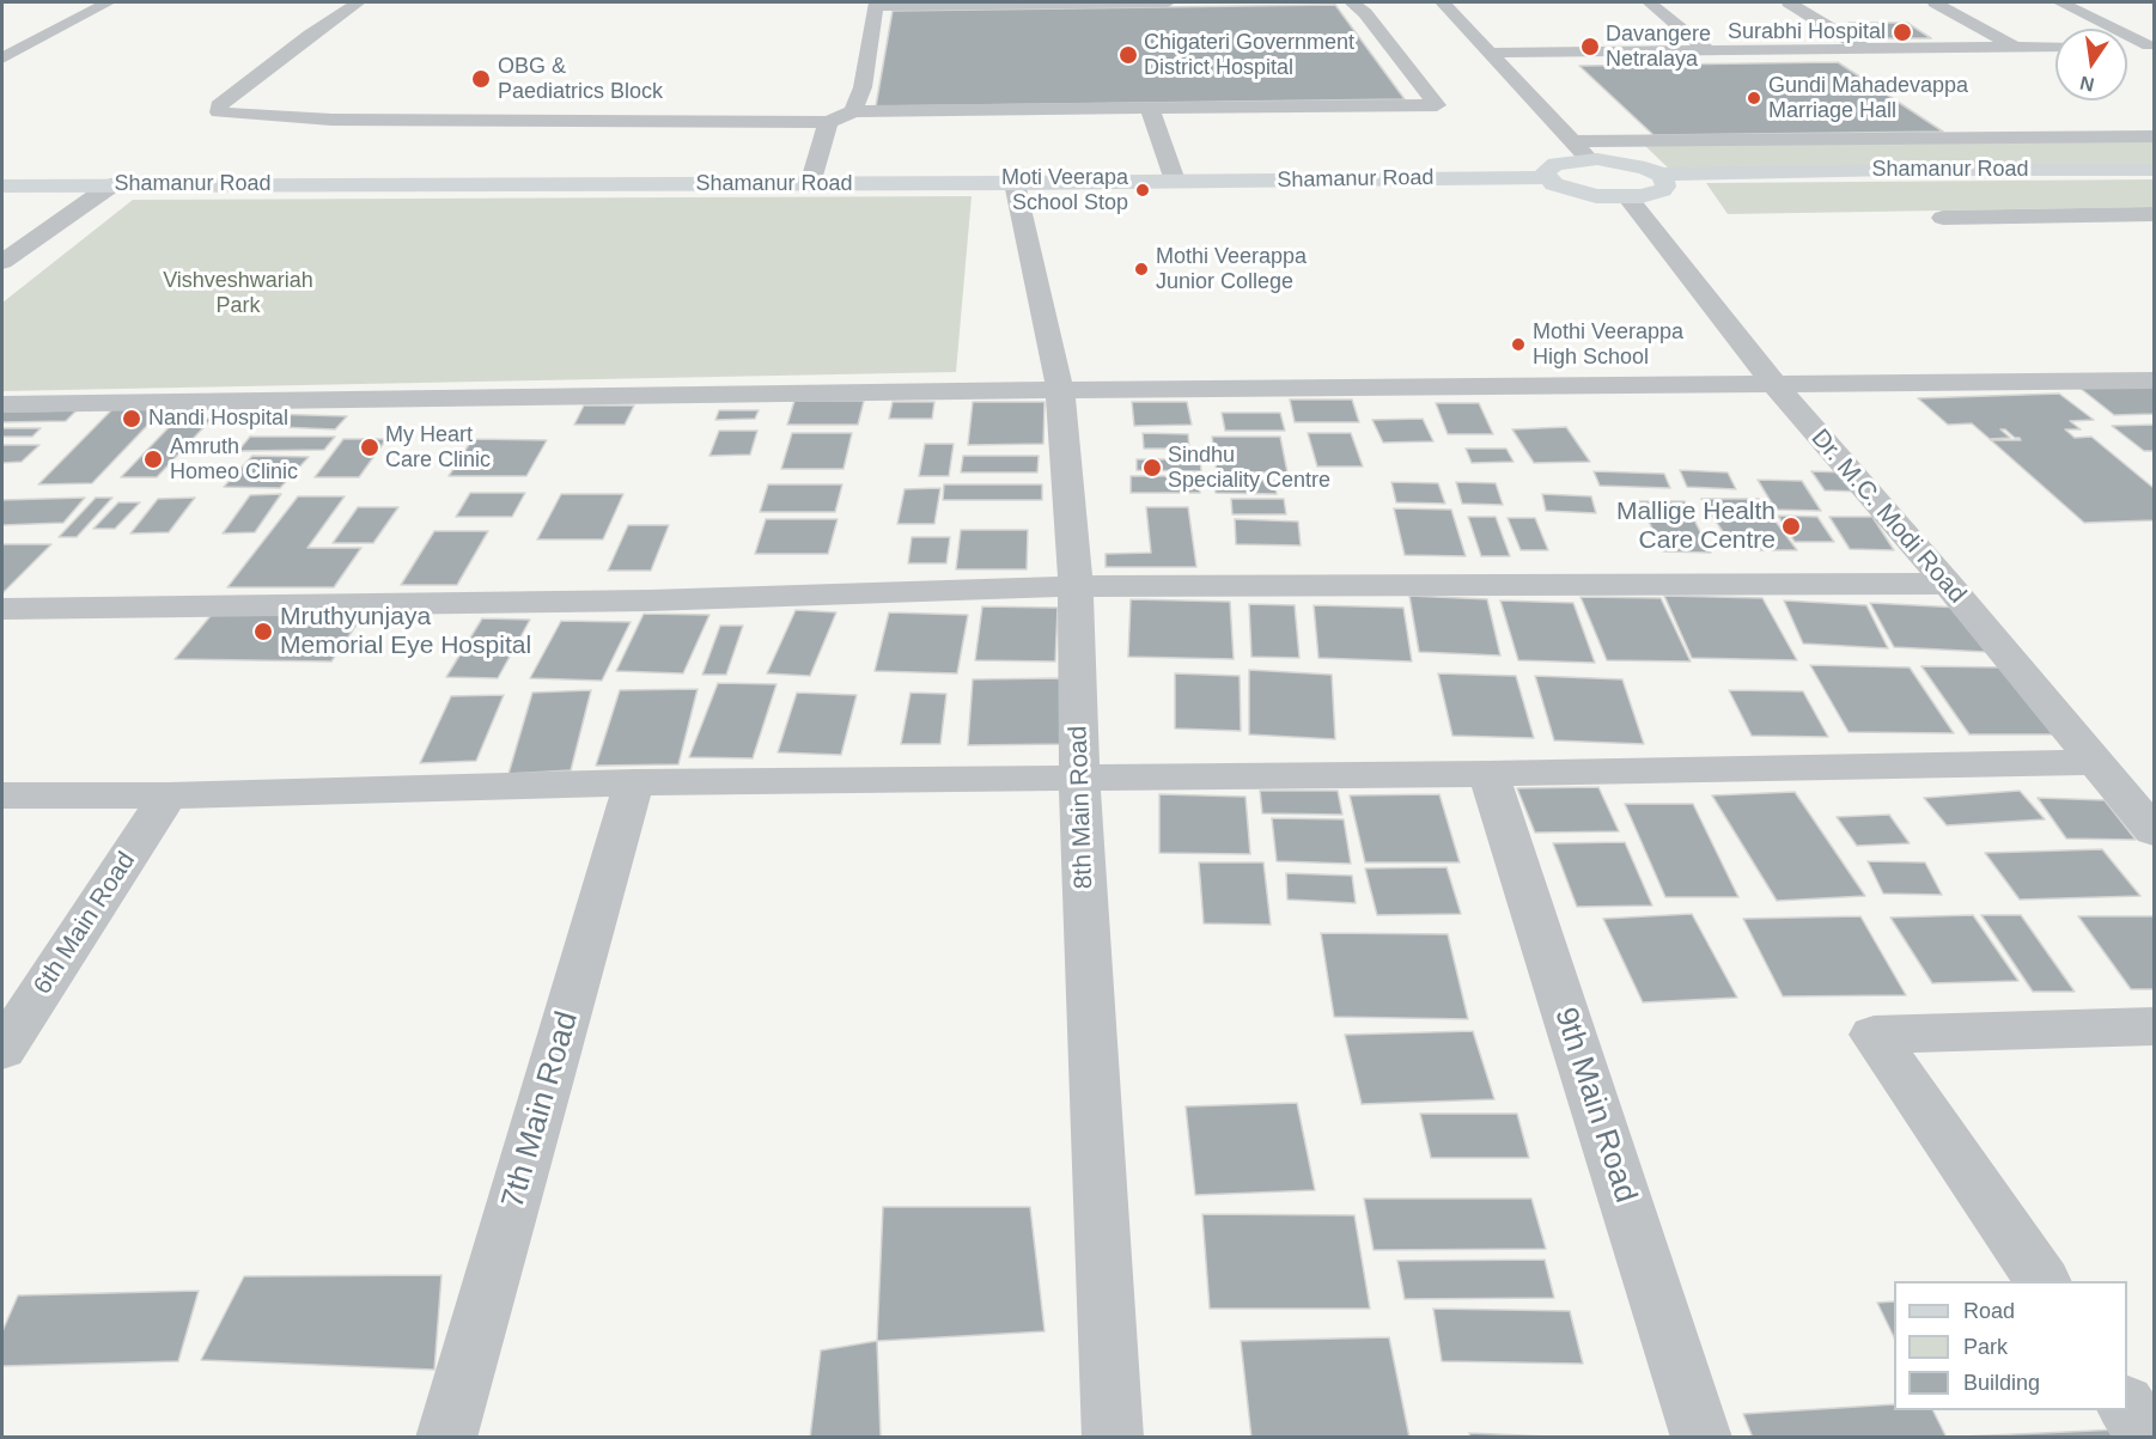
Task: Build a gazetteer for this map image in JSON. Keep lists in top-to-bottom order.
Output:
{
  "streets": {
    "main road": ["Shamanur Road"],
    "street": [
      "Dr. M.C. Modi Road",
      "8th Main Road",
      "6th Main Road",
      "9th Main Road",
      "7th Main Road"
    ]
  },
  "crossings": [
    ["Shamanur Road", "8th Main Road"]
  ],
  "parks": ["Vishveshwariah Park"],
  "places": [
    "Surabhi Hospital",
    "Davangere Netralaya",
    "Chigateri Government District Hospital",
    "OBG & Paediatrics Block",
    "Gundi Mahadevappa Marriage Hall",
    "Moti Veerapa School Stop",
    "Mothi Veerappa Junior College",
    "Mothi Veerappa High School",
    "Nandi Hospital",
    "My Heart Care Clinic",
    "Amruth Homeo Clinic",
    "Sindhu Speciality Centre",
    "Mallige Health Care Centre",
    "Mruthyunjaya Memorial Eye Hospital"
  ],
  "legend": ["Road", "Park", "Building"],
  "north": "bottom"
}
